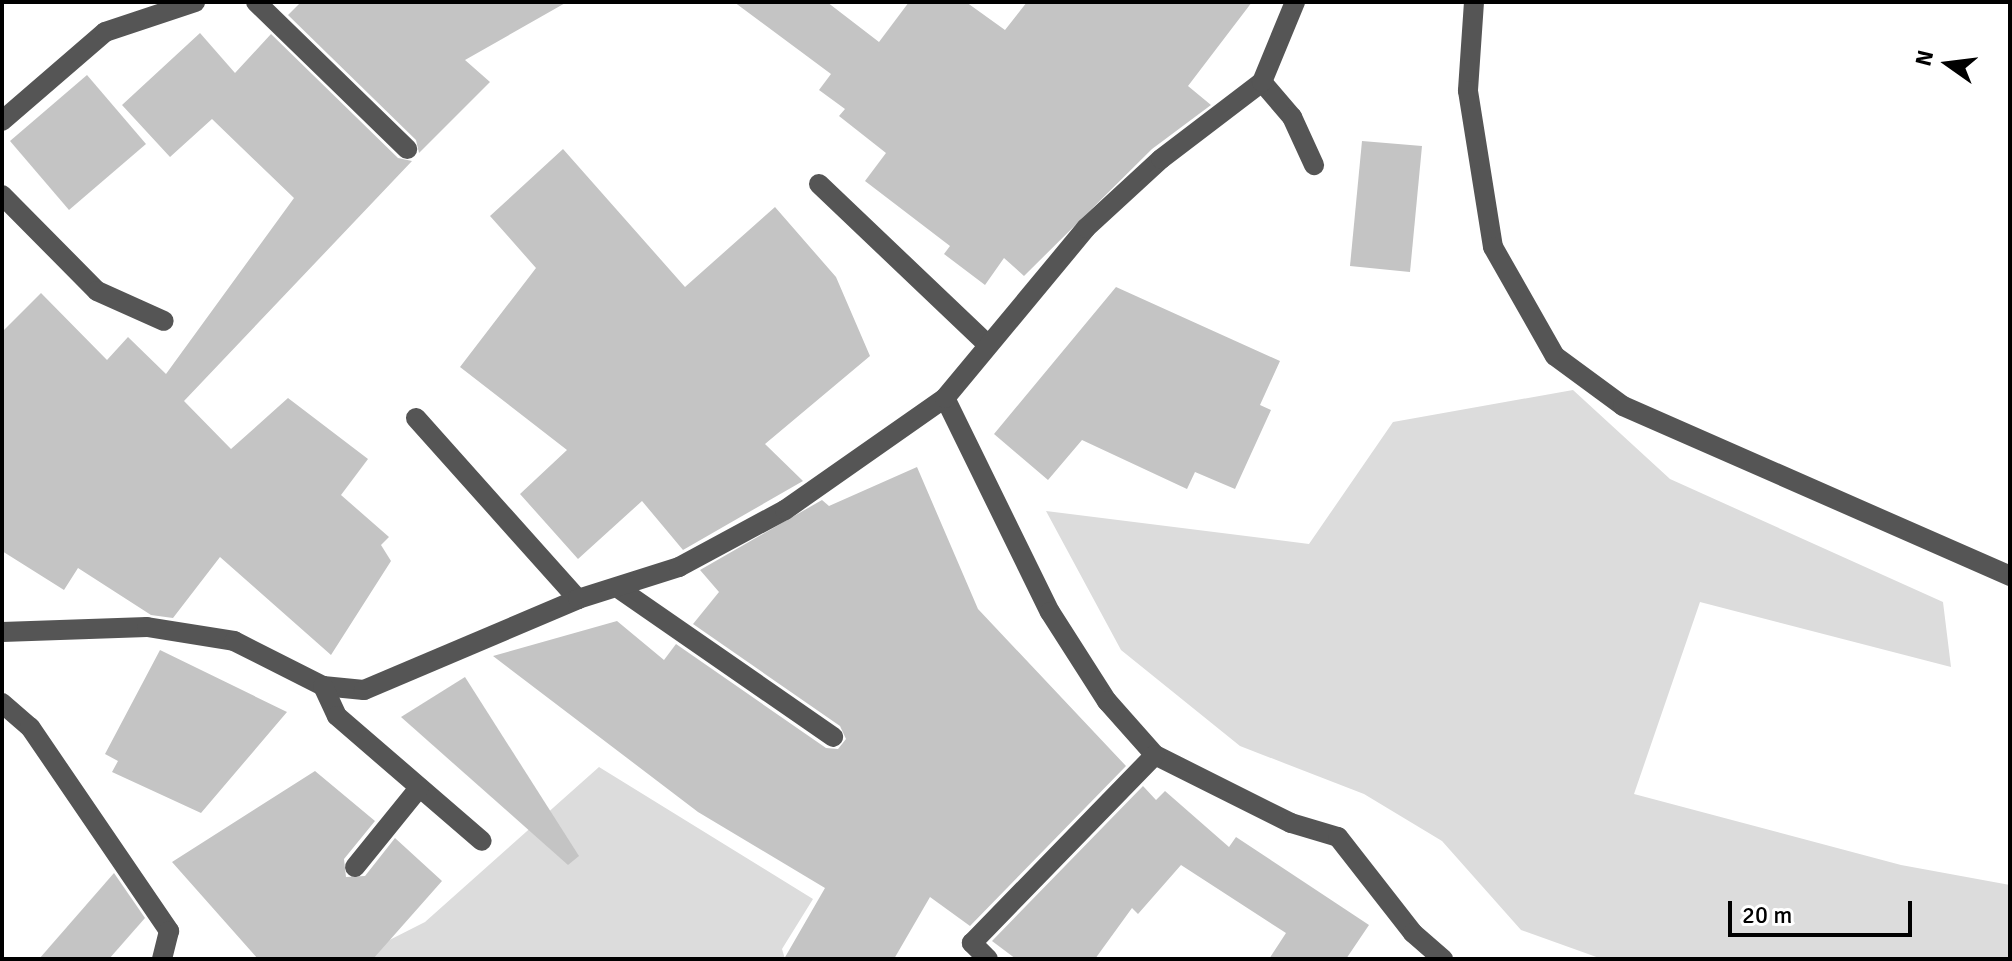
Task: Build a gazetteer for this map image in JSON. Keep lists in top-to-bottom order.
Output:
{
  "scale_bar": "20 m",
  "north": "left"
}
